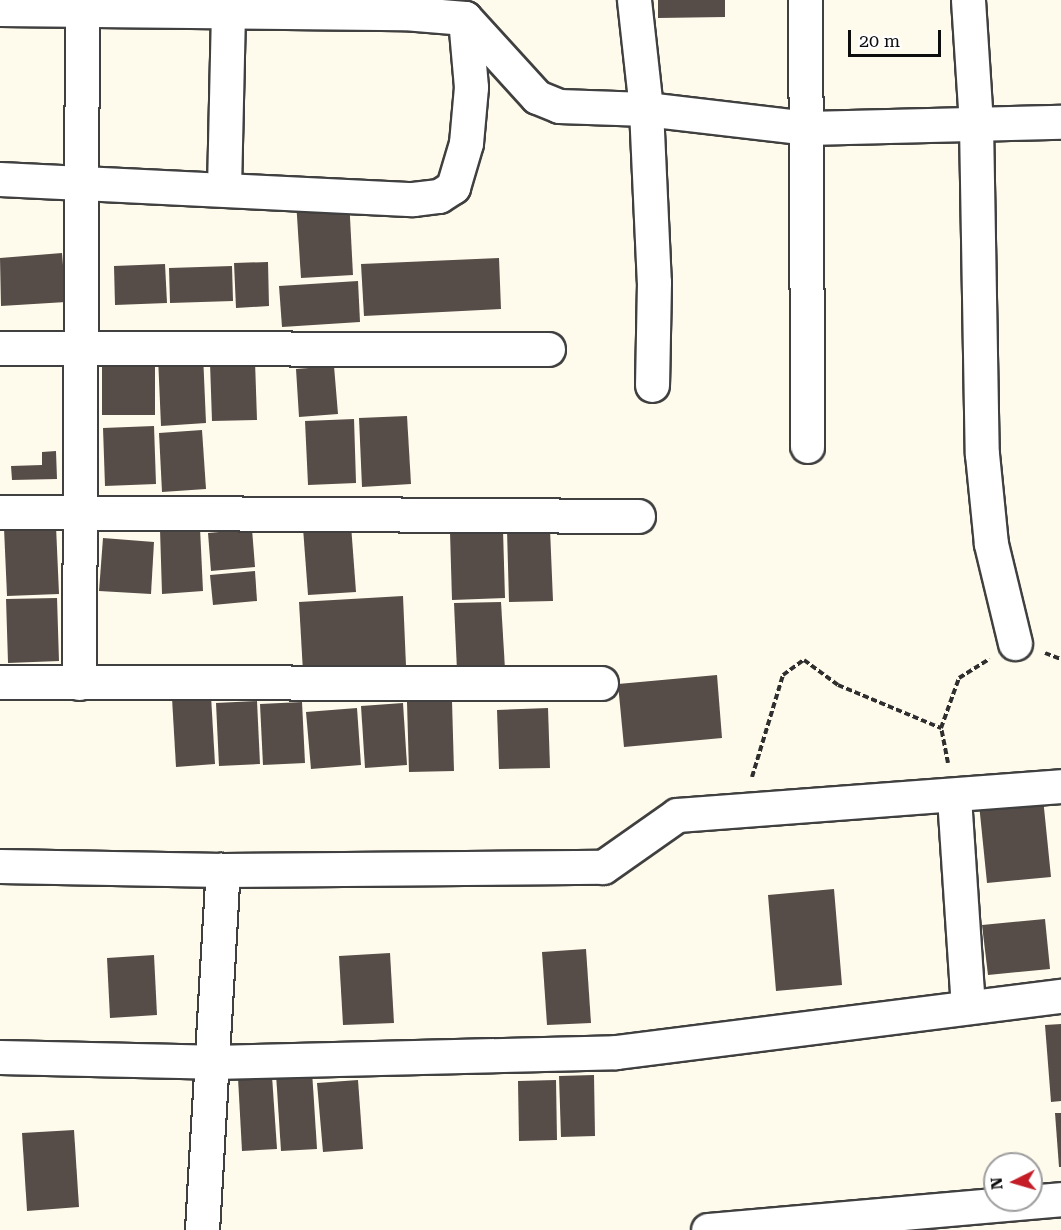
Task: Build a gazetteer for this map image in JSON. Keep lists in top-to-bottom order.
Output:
{
  "scale_bar": "20 m",
  "north": "left"
}
